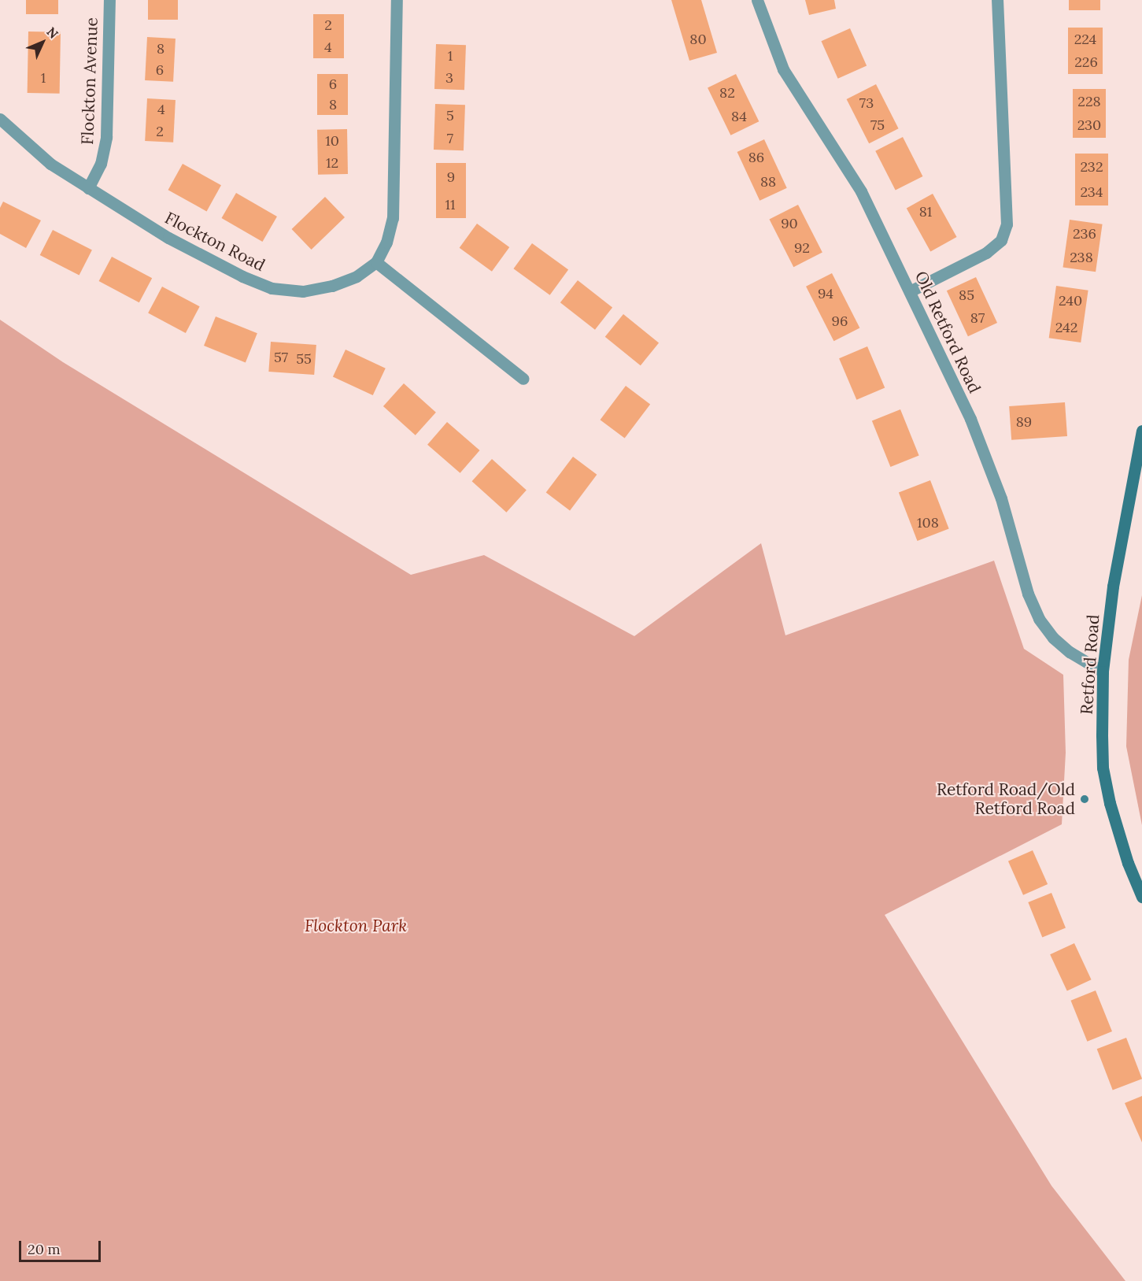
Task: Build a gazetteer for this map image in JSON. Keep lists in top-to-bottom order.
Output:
{
  "streets": {
    "main road": ["Retford Road"],
    "street": ["Flockton Avenue", "Flockton Road", "Old Retford Road"]
  },
  "crossings": [
    ["Flockton Avenue", "Flockton Road"],
    ["Old Retford Road", "Retford Road"]
  ],
  "parks": ["Flockton Park"],
  "places": ["Retford Road/Old Retford Road"],
  "house_numbers": [
    "2",
    "80",
    "224",
    "4",
    "8",
    "1",
    "226",
    "6",
    "1",
    "3",
    "6",
    "82",
    "228",
    "73",
    "8",
    "4",
    "5",
    "84",
    "75",
    "230",
    "2",
    "7",
    "10",
    "86",
    "12",
    "232",
    "9",
    "88",
    "234",
    "11",
    "81",
    "90",
    "236",
    "92",
    "238",
    "94",
    "85",
    "240",
    "87",
    "96",
    "242",
    "57",
    "55",
    "89",
    "108"
  ],
  "scale_bar": "20 m",
  "north": "top right"
}
